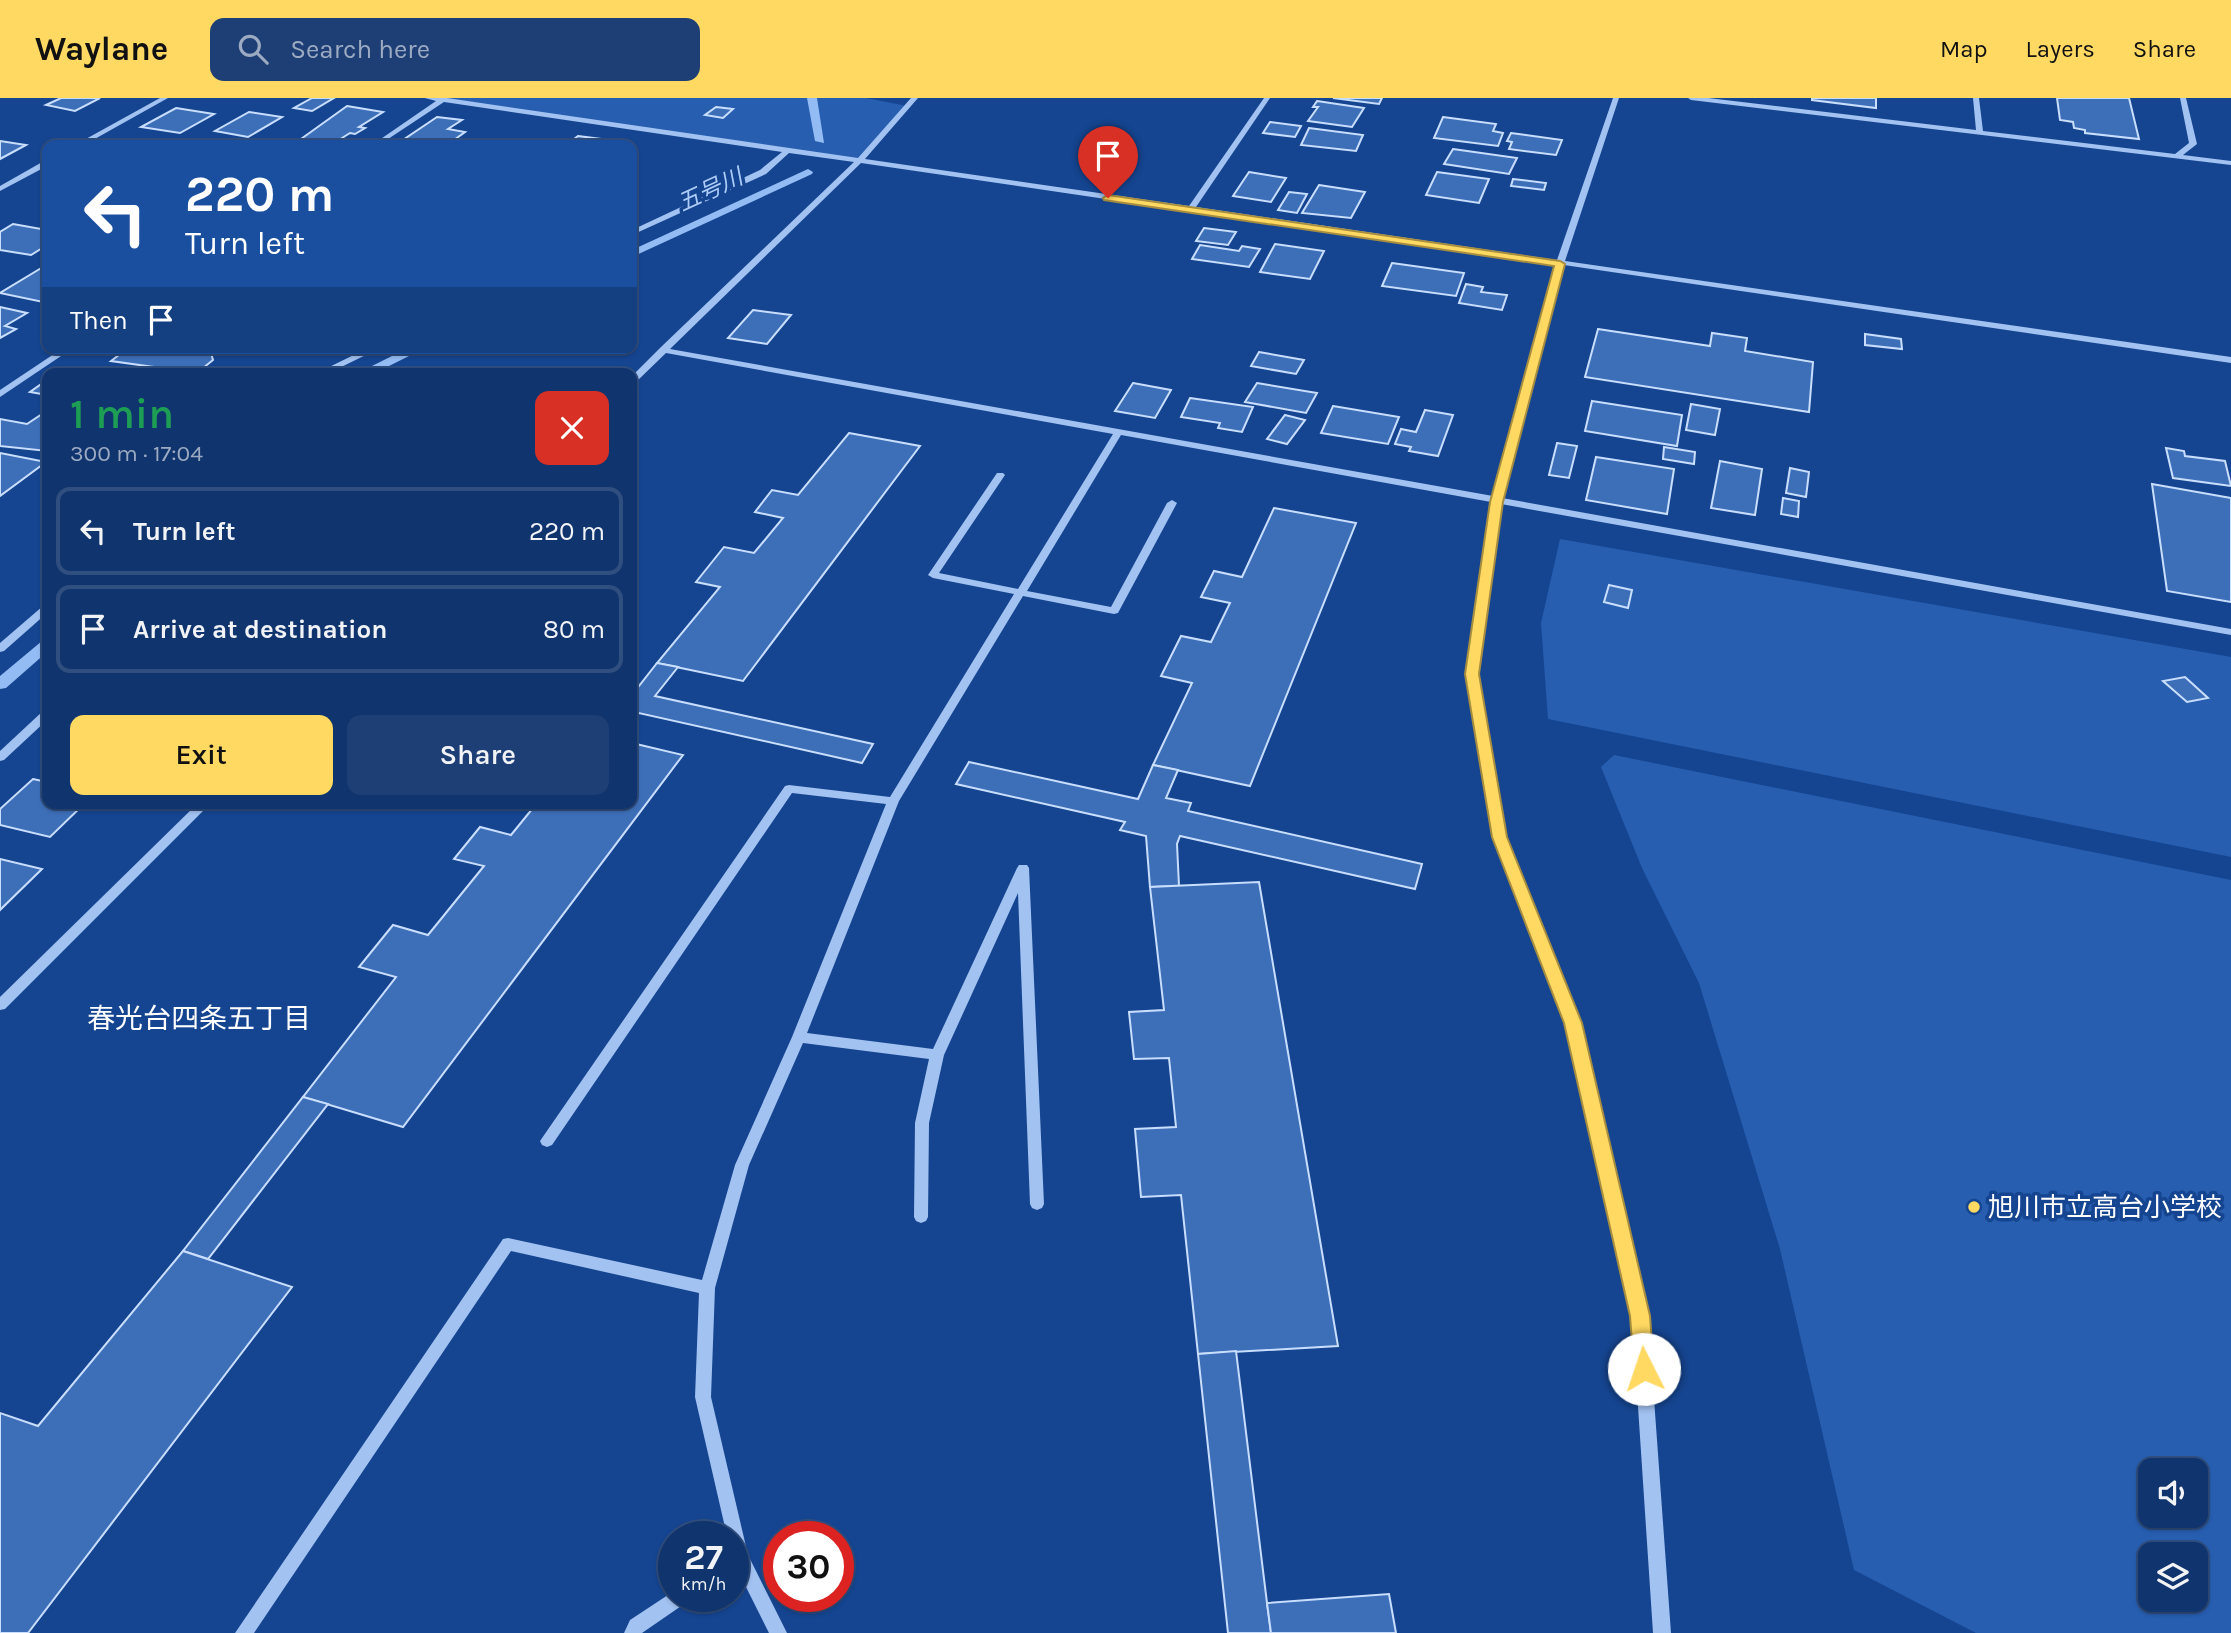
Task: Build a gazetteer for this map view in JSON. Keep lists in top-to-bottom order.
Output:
{
  "districts": ["春光台四条五丁目"],
  "water": ["五号川"],
  "places": ["旭川市立高台小学校"],
  "page": {
    "header": "Waylane",
    "search": "Search here",
    "nav": ["Map", "Layers", "Share"],
    "turn": ["220 m", "Turn left"],
    "then": "Then",
    "heading": ["1 min", "300 m · 17:04"],
    "list": [
      {
        "name": "Turn left",
        "value": "220 m"
      },
      {
        "name": "Arrive at destination",
        "value": "80 m"
      }
    ],
    "buttons": ["Exit", "Share"],
    "speed": "27 km/h",
    "limit": "30"
  }
}
